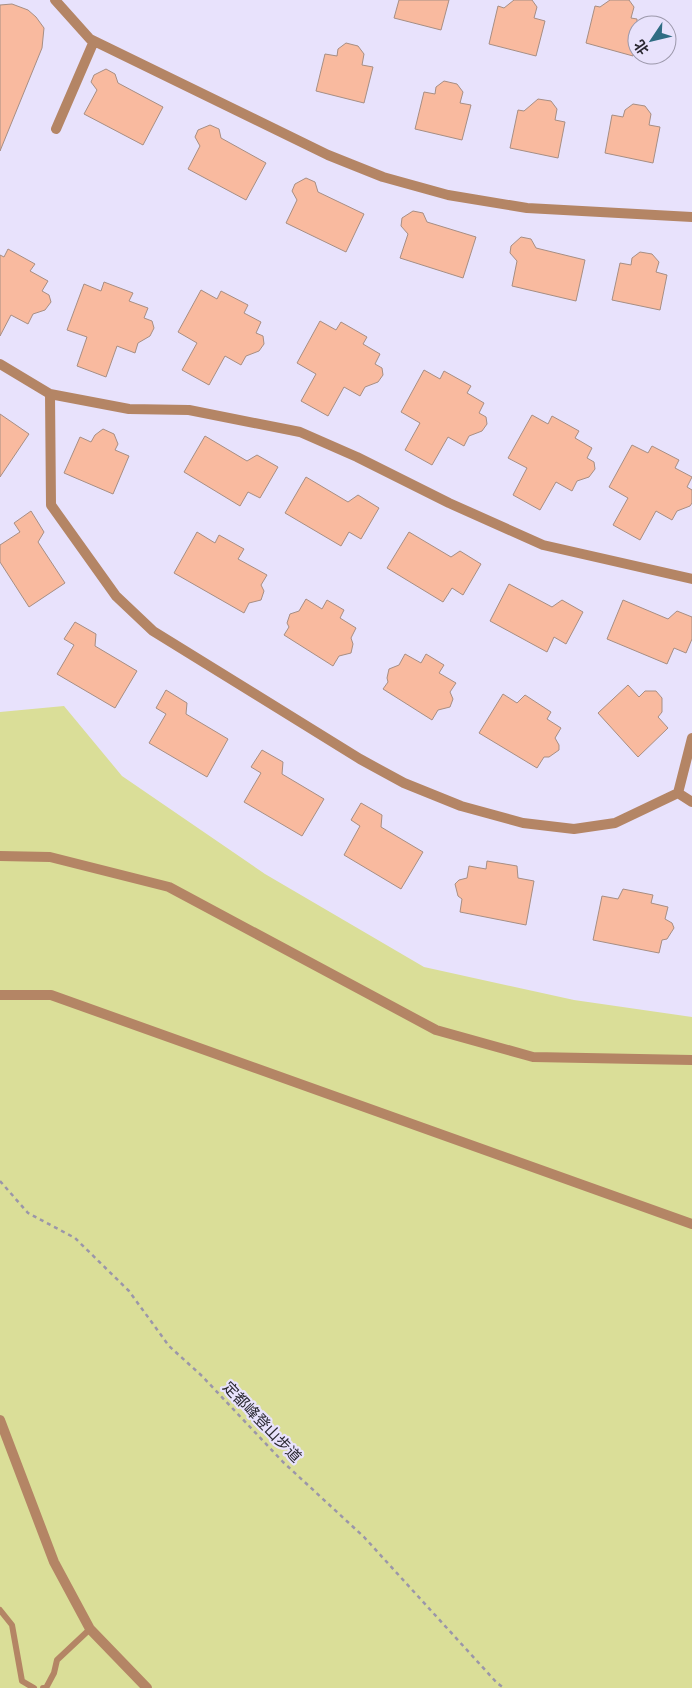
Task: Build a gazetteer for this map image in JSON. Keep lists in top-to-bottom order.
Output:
{
  "streets": {
    "path": ["定都峰登山步道"]
  },
  "north": "bottom left"
}
